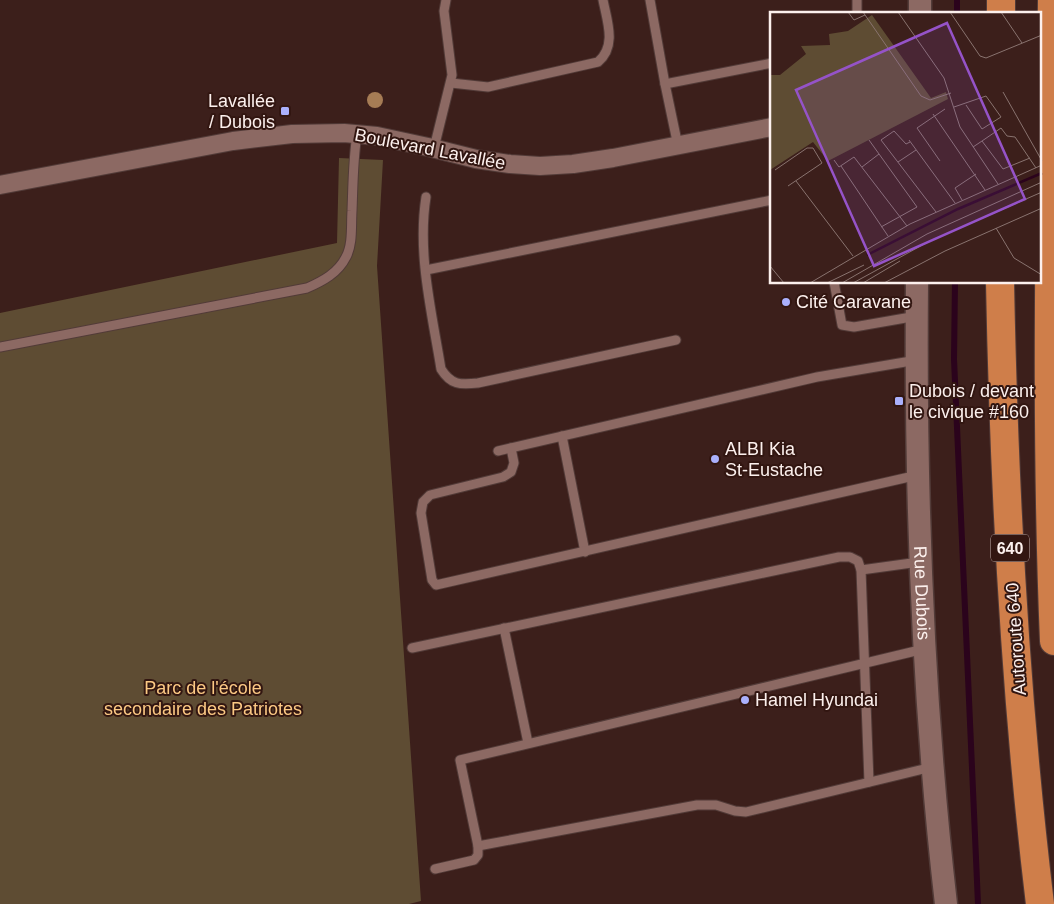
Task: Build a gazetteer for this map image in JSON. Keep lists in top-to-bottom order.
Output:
{
  "streets": {
    "highway": ["640", "Autoroute 640"],
    "street": ["Boulevard Lavallée", "Rue Dubois"]
  },
  "parks": ["Parc de l'école secondaire des Patriotes"],
  "places": {
    "transit": ["Lavallée / Dubois", "Dubois / devant le civique #160"],
    "other": ["Cité Caravane", "ALBI Kia St-Eustache", "Hamel Hyundai"]
  }
}
